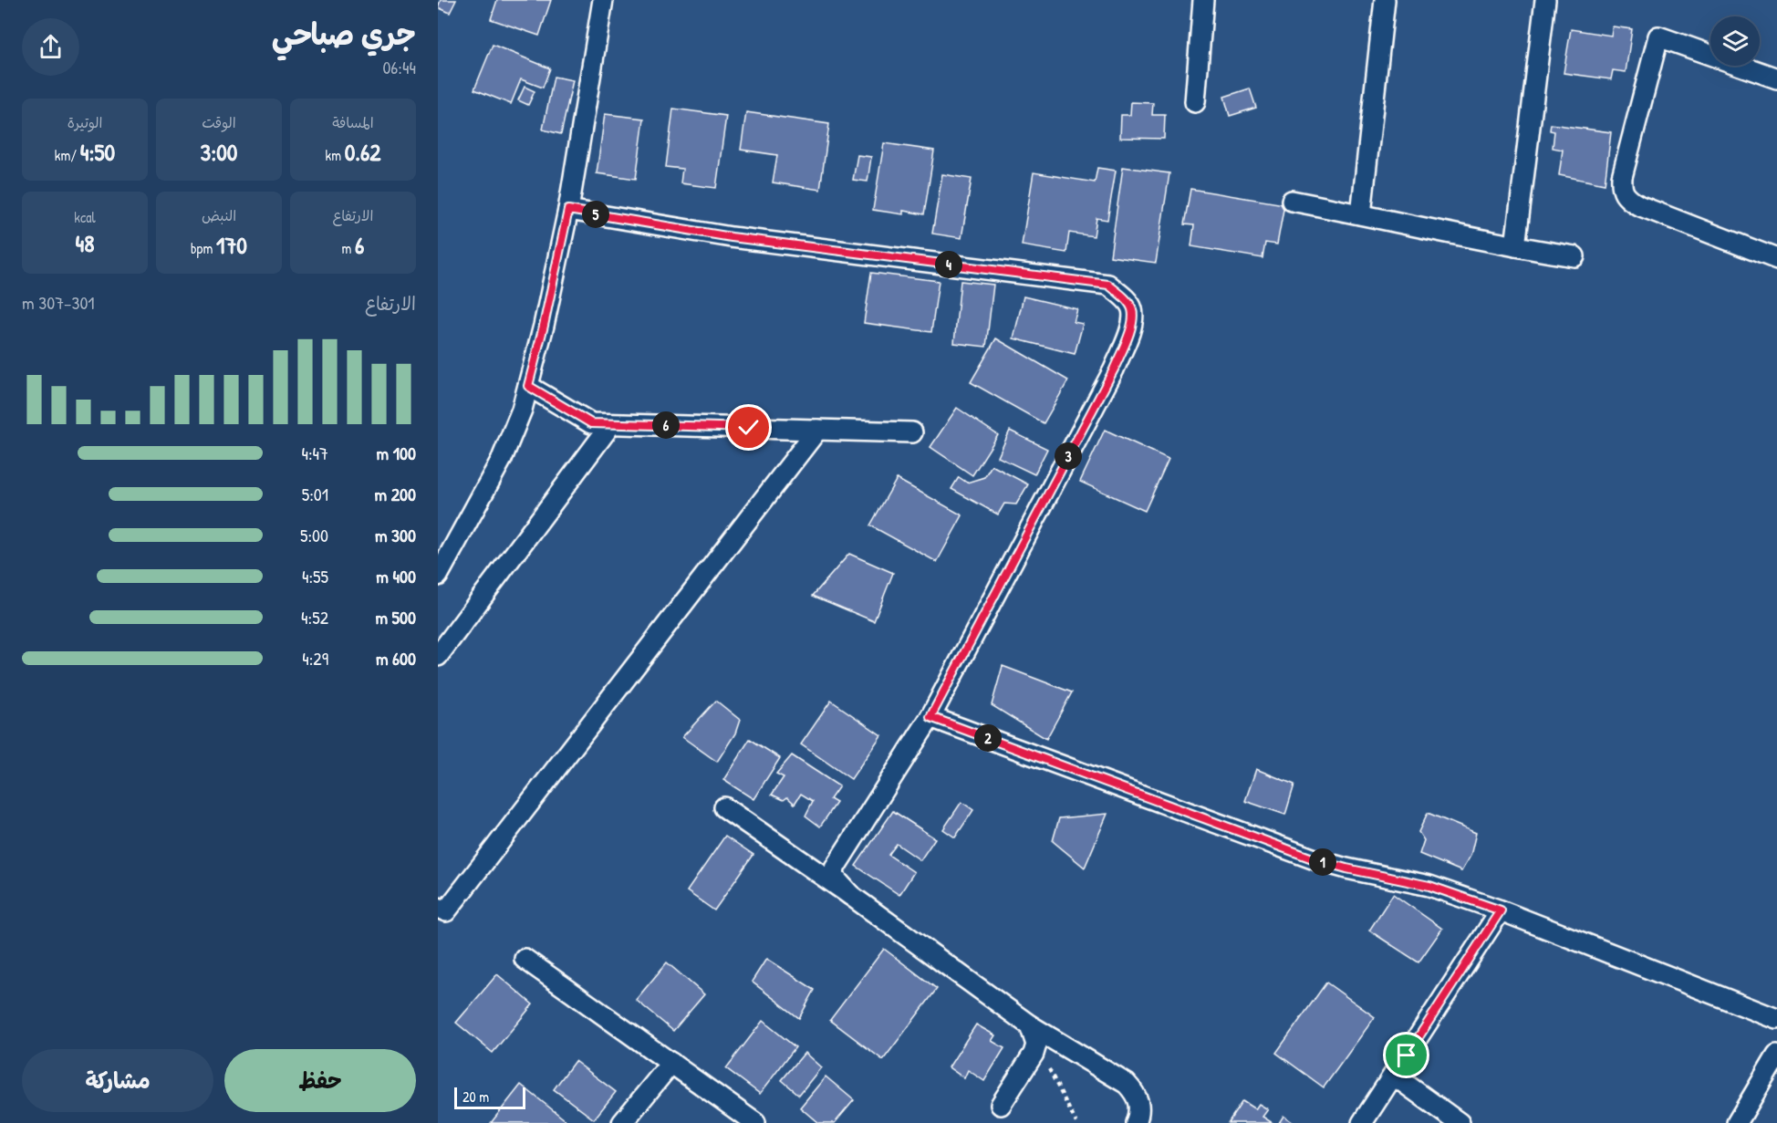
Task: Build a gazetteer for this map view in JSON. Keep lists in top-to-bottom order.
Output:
{
  "scale_bar": "20 m",
  "page": {
    "heading": ["جري صباحي", "06:44"],
    "stats": [
      ["المسافة", "0.62 km"],
      ["الوقت", "3:00"],
      ["الوتيرة", "4:50 /km"],
      ["الارتفاع", "6 m"],
      ["النبض", "170 bpm"],
      ["kcal", "48"]
    ],
    "pins": [
      "5",
      "4",
      "6",
      "3",
      "2",
      "1"
    ],
    "chart": ["الارتفاع", "301–307 m"],
    "list": [
      {
        "name": "100 m",
        "note": "4:47"
      },
      {
        "name": "200 m",
        "note": "5:01"
      },
      {
        "name": "300 m",
        "note": "5:00"
      },
      {
        "name": "400 m",
        "note": "4:55"
      },
      {
        "name": "500 m",
        "note": "4:52"
      },
      {
        "name": "600 m",
        "note": "4:29"
      }
    ],
    "buttons": ["حفظ", "مشاركة"],
    "scale": "20 m"
  }
}
